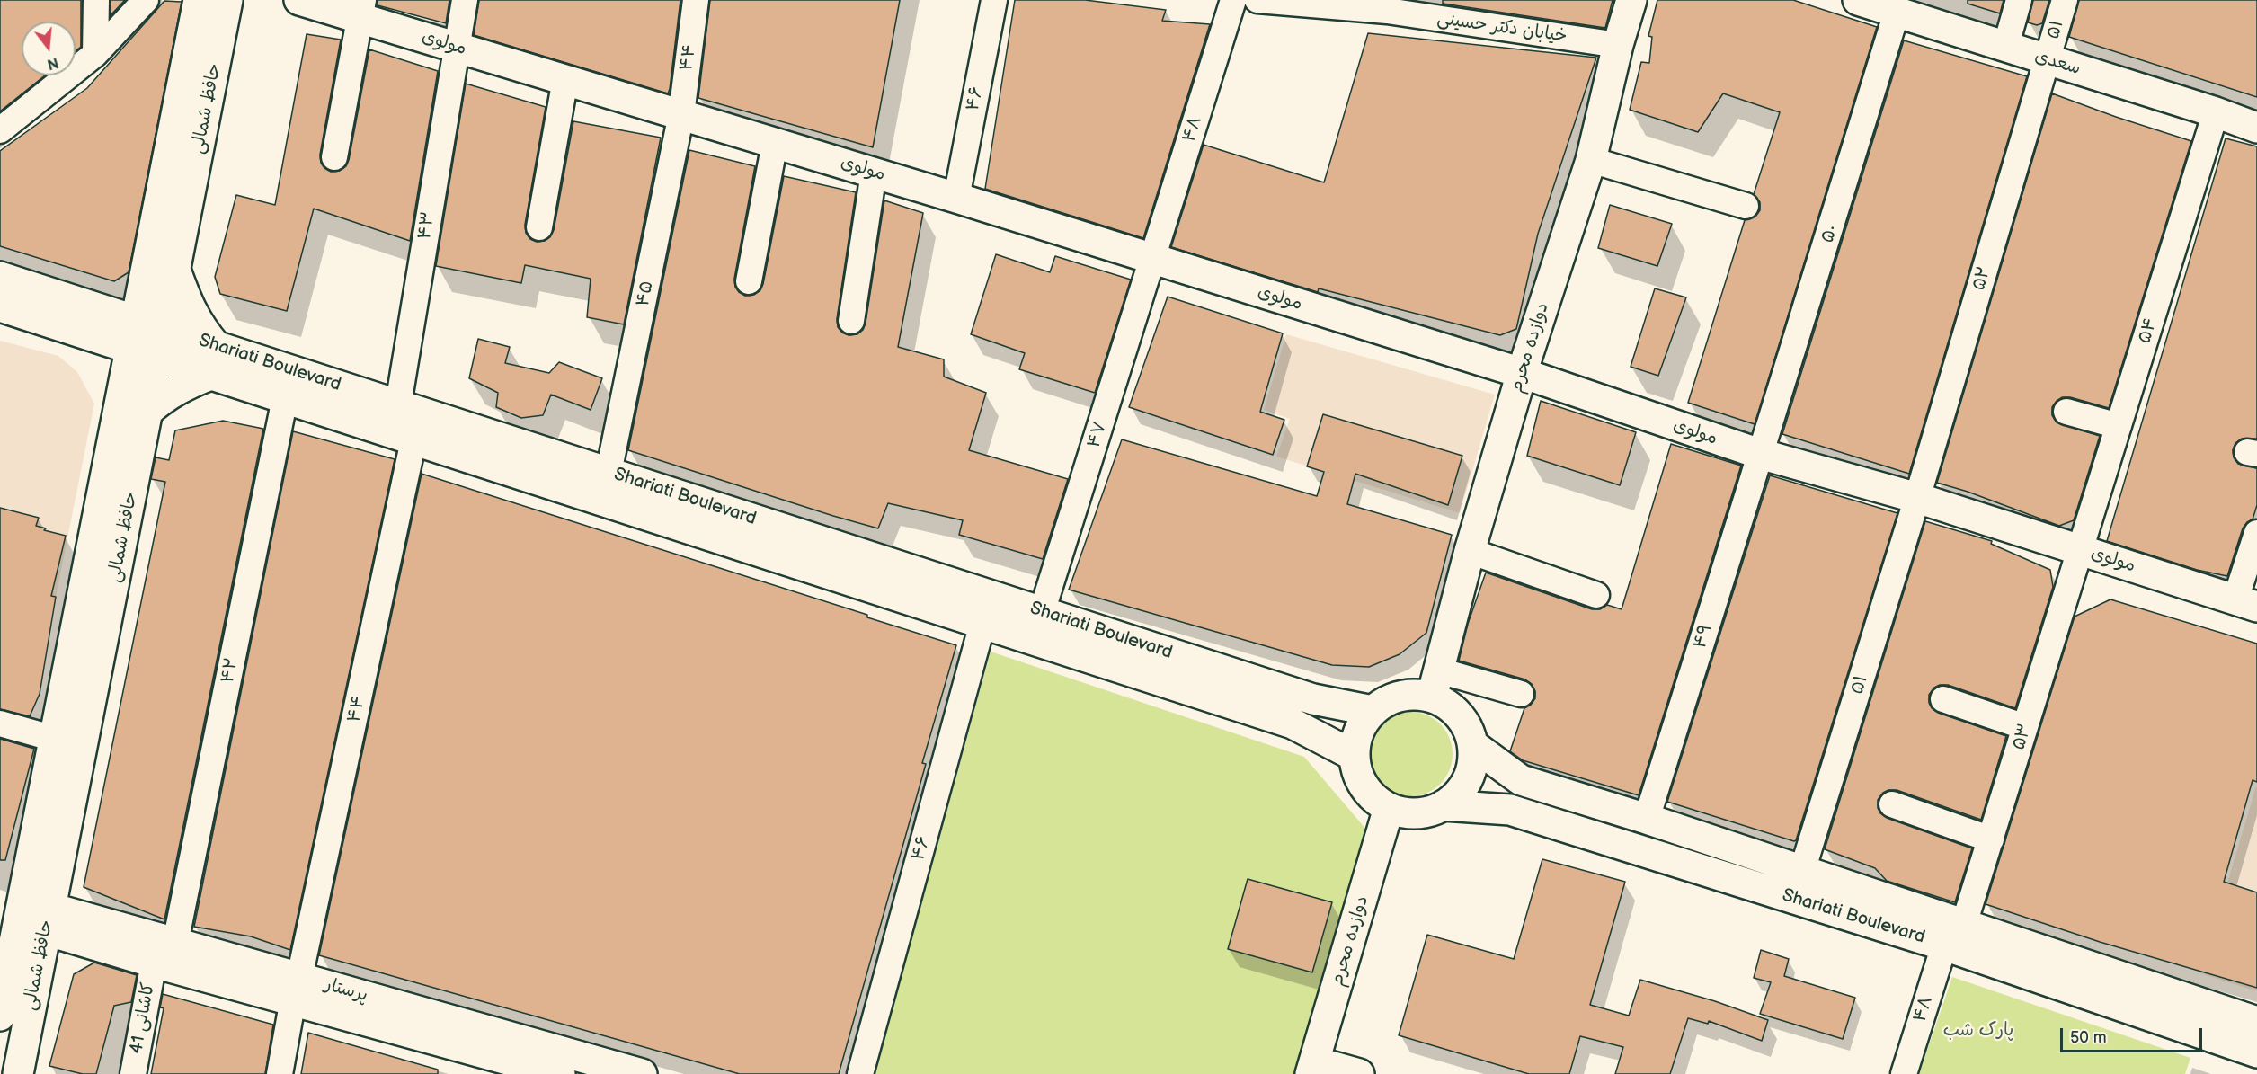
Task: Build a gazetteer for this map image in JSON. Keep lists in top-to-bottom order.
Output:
{
  "streets": {
    "main road": [
      "مولوی",
      "سعدی",
      "حافظ شمالی",
      "دوازده محرم",
      "Shariati Boulevard",
      "پرستار"
    ],
    "street": [
      "خیابان دکتر حسینی",
      "۵۱",
      "۴۴",
      "۴۶",
      "۴۸",
      "۴۳",
      "۵۰",
      "۵۲",
      "۴۵",
      "۵۴",
      "۴۷",
      "۴۹",
      "۴۲",
      "۵۳",
      "کاشانی 41"
    ]
  },
  "crossings": [
    ["خیابان دکتر حسینی", "دوازده محرم"],
    ["۵۱", "مولوی"],
    ["۵۱", "سعدی"],
    ["۵۱", "۵۲"],
    ["۵۱", "Shariati Boulevard"],
    ["مولوی", "۴۴"],
    ["مولوی", "۴۶"],
    ["مولوی", "۴۸"],
    ["مولوی", "۴۳"],
    ["مولوی", "۵۰"],
    ["مولوی", "۵۲"],
    ["مولوی", "۴۵"],
    ["مولوی", "۵۴"],
    ["مولوی", "دوازده محرم"],
    ["مولوی", "۴۷"],
    ["مولوی", "۴۹"],
    ["مولوی", "۵۳"],
    ["۴۴", "۴۵"],
    ["۴۴", "Shariati Boulevard"],
    ["۴۴", "پرستار"],
    ["سعدی", "۵۰"],
    ["سعدی", "۵۲"],
    ["سعدی", "۵۴"],
    ["۴۶", "Shariati Boulevard"],
    ["حافظ شمالی", "Shariati Boulevard"],
    ["حافظ شمالی", "پرستار"],
    ["۴۸", "Shariati Boulevard"],
    ["۴۸", "۴۷"],
    ["۴۳", "Shariati Boulevard"],
    ["۵۰", "۴۹"],
    ["۴۵", "Shariati Boulevard"],
    ["۵۴", "۵۳"],
    ["دوازده محرم", "Shariati Boulevard"],
    ["Shariati Boulevard", "۴۷"],
    ["Shariati Boulevard", "۴۹"],
    ["Shariati Boulevard", "۴۲"],
    ["Shariati Boulevard", "۵۳"],
    ["۴۲", "پرستار"],
    ["پرستار", "کاشانی 41"]
  ],
  "parks": ["پارک شب"],
  "scale_bar": "50 m",
  "north": "bottom"
}
